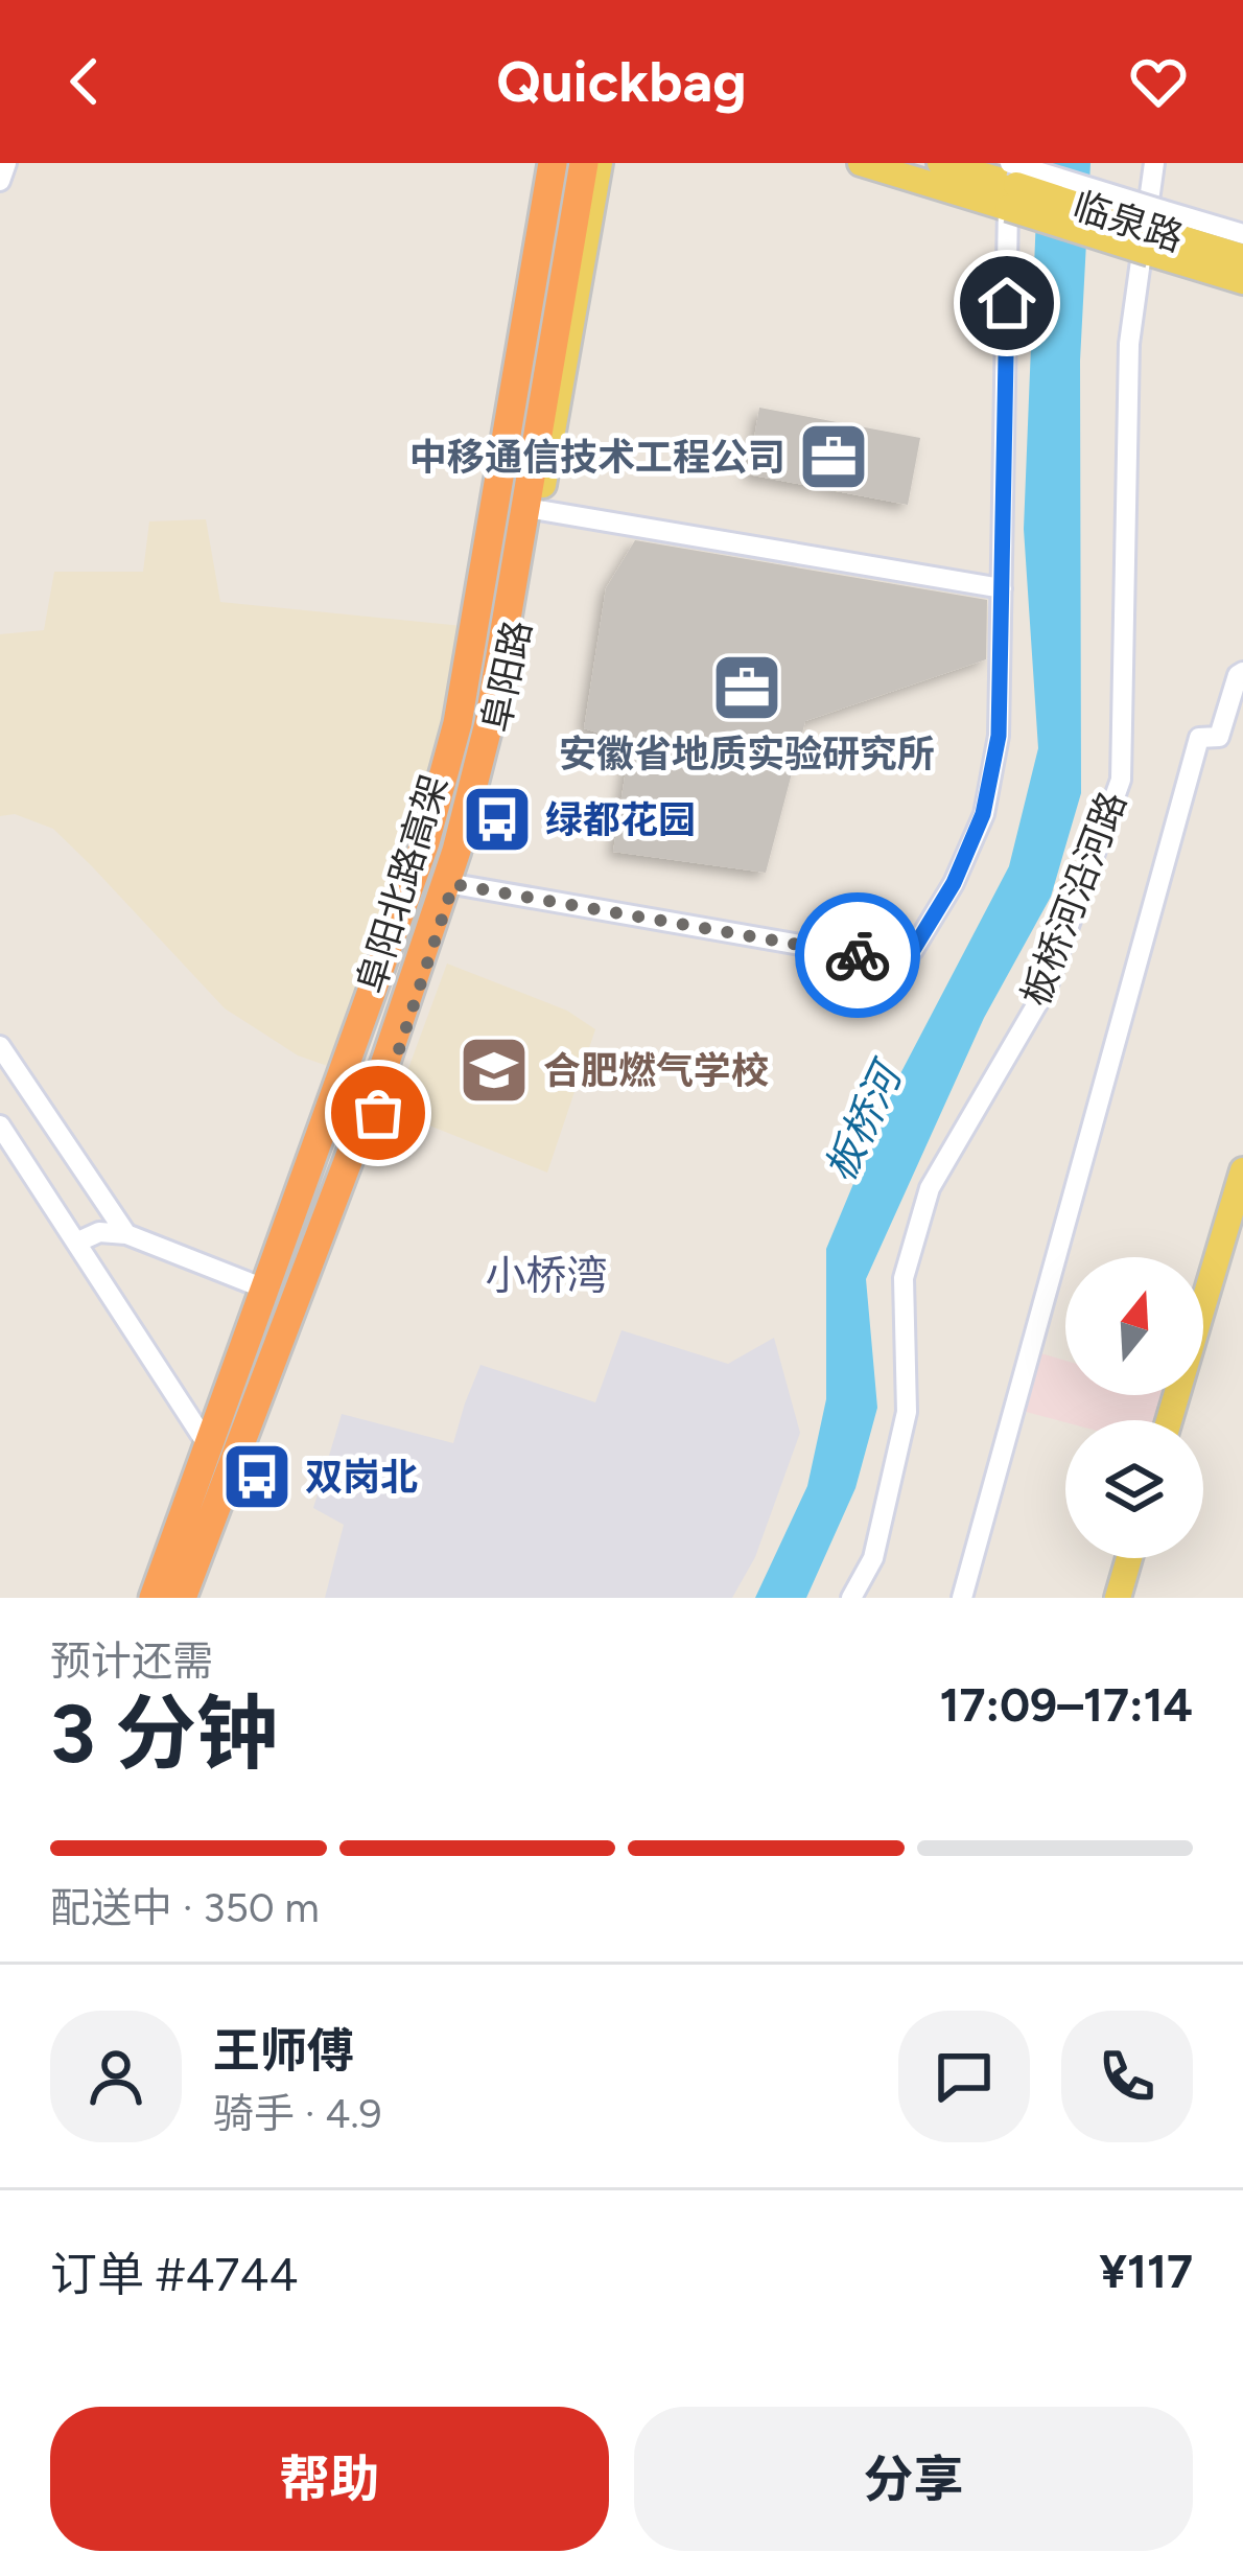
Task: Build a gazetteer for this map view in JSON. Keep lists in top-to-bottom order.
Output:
{
  "streets": {
    "highway": ["阜阳北路高架"],
    "main road": ["临泉路", "阜阳路"],
    "street": ["板桥河沿河路"]
  },
  "districts": ["小桥湾"],
  "water": ["板桥河"],
  "places": {
    "office": ["中移通信技术工程公司", "安徽省地质实验研究所"],
    "bus stop": ["绿都花园", "双岗北"],
    "school or university": ["合肥燃气学校"]
  },
  "north": "top",
  "page": {
    "header": "Quickbag",
    "heading": ["3 分钟", "预计还需", "17:09–17:14"],
    "panel": [
      "王师傅",
      "骑手 · 4.9",
      "订单 #4744",
      "¥117"
    ],
    "bar": "配送中 · 350 m",
    "buttons": ["帮助", "分享"]
  }
}
